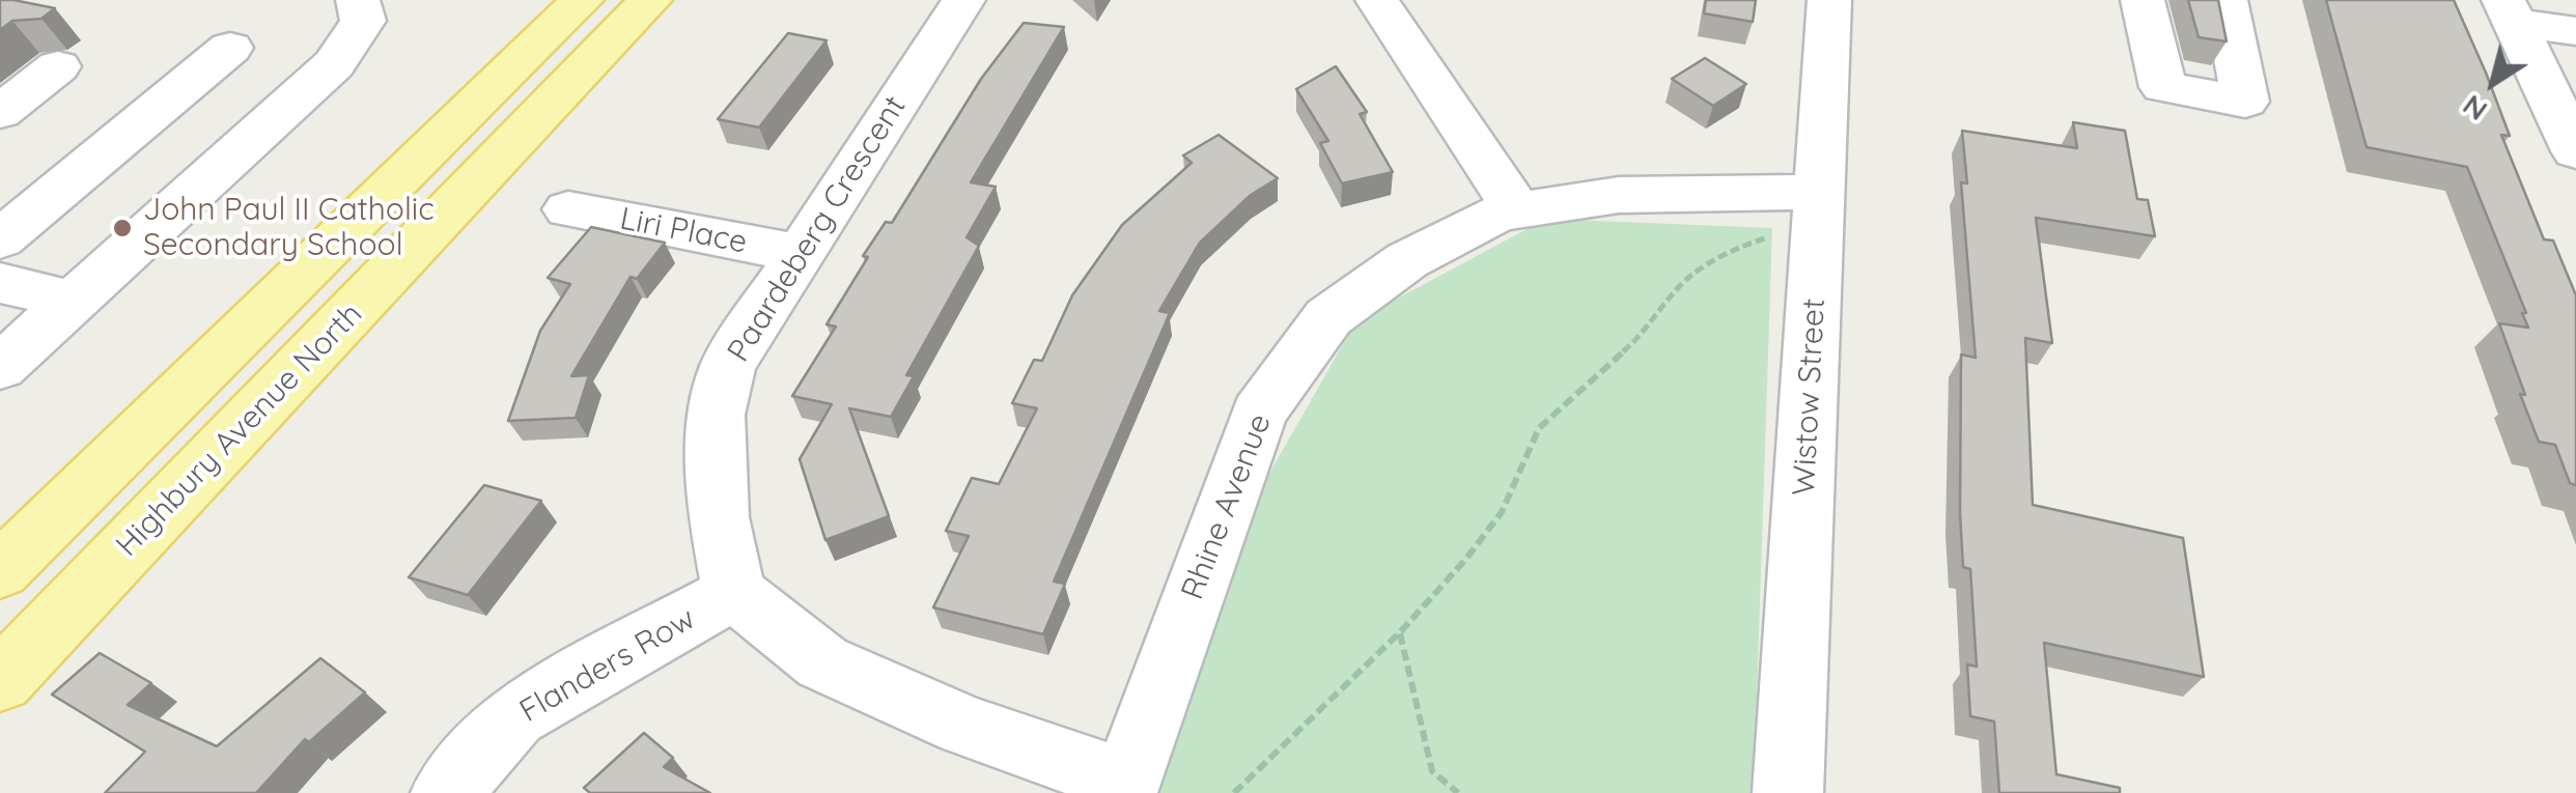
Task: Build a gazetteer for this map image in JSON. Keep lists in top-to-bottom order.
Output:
{
  "streets": {
    "main road": ["Highbury Avenue North"],
    "street": [
      "Paardeberg Crescent",
      "Liri Place",
      "Wistow Street",
      "Rhine Avenue",
      "Flanders Row"
    ]
  },
  "crossings": [
    ["Paardeberg Crescent", "Liri Place"],
    ["Paardeberg Crescent", "Flanders Row"],
    ["Wistow Street", "Rhine Avenue"]
  ],
  "places": ["John Paul II Catholic Secondary School"],
  "north": "bottom left"
}
